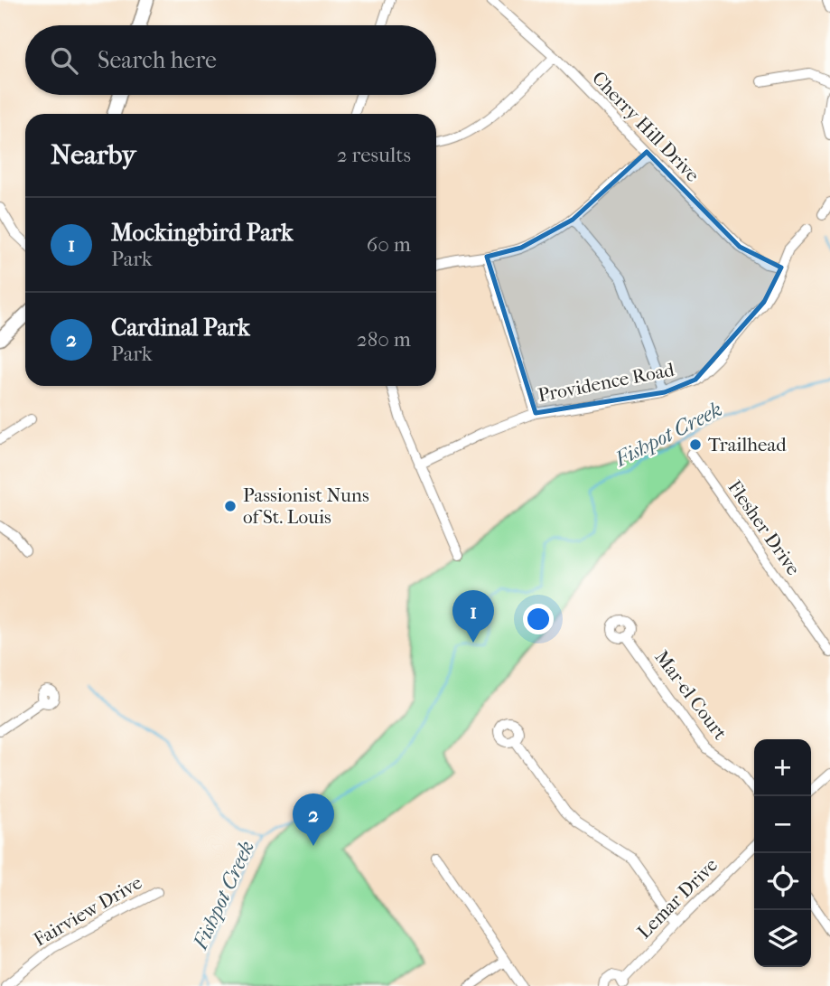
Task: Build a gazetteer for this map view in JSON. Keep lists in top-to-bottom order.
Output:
{
  "streets": {
    "street": [
      "Cherry Hill Drive",
      "Providence Road",
      "Flesher Drive",
      "Mar-el Court",
      "Lemar Drive",
      "Fairview Drive"
    ]
  },
  "crossings": [
    ["Cherry Hill Drive", "Providence Road"]
  ],
  "water": ["Fishpot Creek"],
  "places": ["Trailhead", "Passionist Nuns of St. Louis"],
  "page": {
    "search": "Search here",
    "heading": ["Nearby", "2 results"],
    "list": [
      {
        "mark": "1",
        "name": "Mockingbird Park",
        "note": "Park",
        "value": "60 m"
      },
      {
        "mark": "2",
        "name": "Cardinal Park",
        "note": "Park",
        "value": "280 m"
      }
    ],
    "pins": ["1", "2"],
    "map_buttons": ["+", "−"]
  }
}
